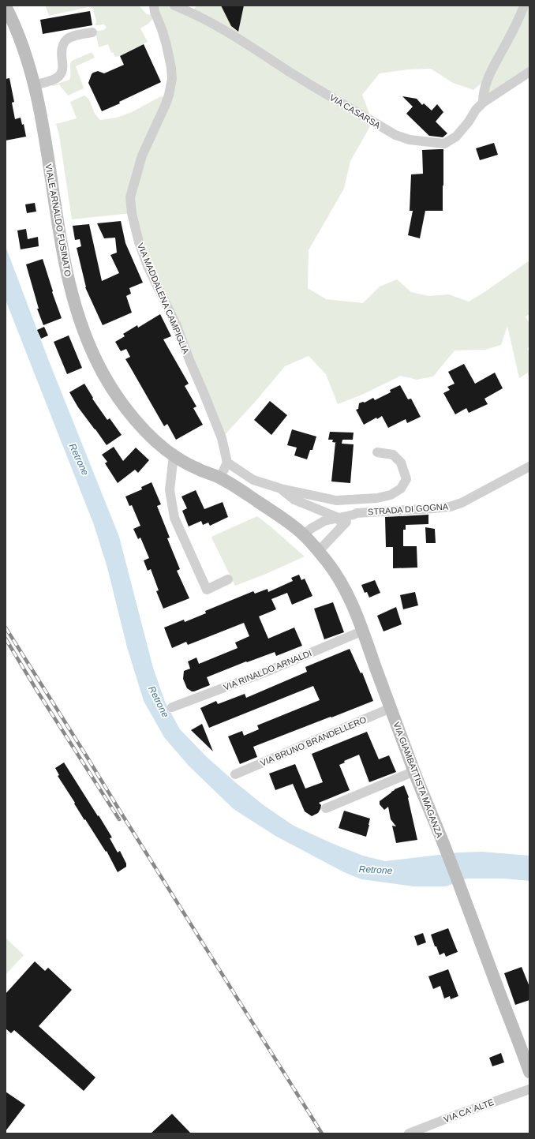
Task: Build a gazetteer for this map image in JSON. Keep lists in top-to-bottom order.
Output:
{
  "streets": {
    "street": [
      "VIA CASARSA",
      "VIALE ARNALDO FUSINATO",
      "VIA MADDALENA CAMPIGLIA",
      "STRADA DI GOGNA",
      "VIA RINALDO ARNALDI",
      "VIA BRUNO BRANDELLERO",
      "VIA GIAMBATTISTA MAGANZA",
      "VIA CA' ALTE"
    ]
  },
  "crossings": [
    ["VIALE ARNALDO FUSINATO", "VIA GIAMBATTISTA MAGANZA"],
    ["VIA MADDALENA CAMPIGLIA", "STRADA DI GOGNA"],
    ["STRADA DI GOGNA", "VIA GIAMBATTISTA MAGANZA"],
    ["VIA RINALDO ARNALDI", "VIA GIAMBATTISTA MAGANZA"],
    ["VIA BRUNO BRANDELLERO", "VIA GIAMBATTISTA MAGANZA"]
  ],
  "water": ["Retrone"]
}
